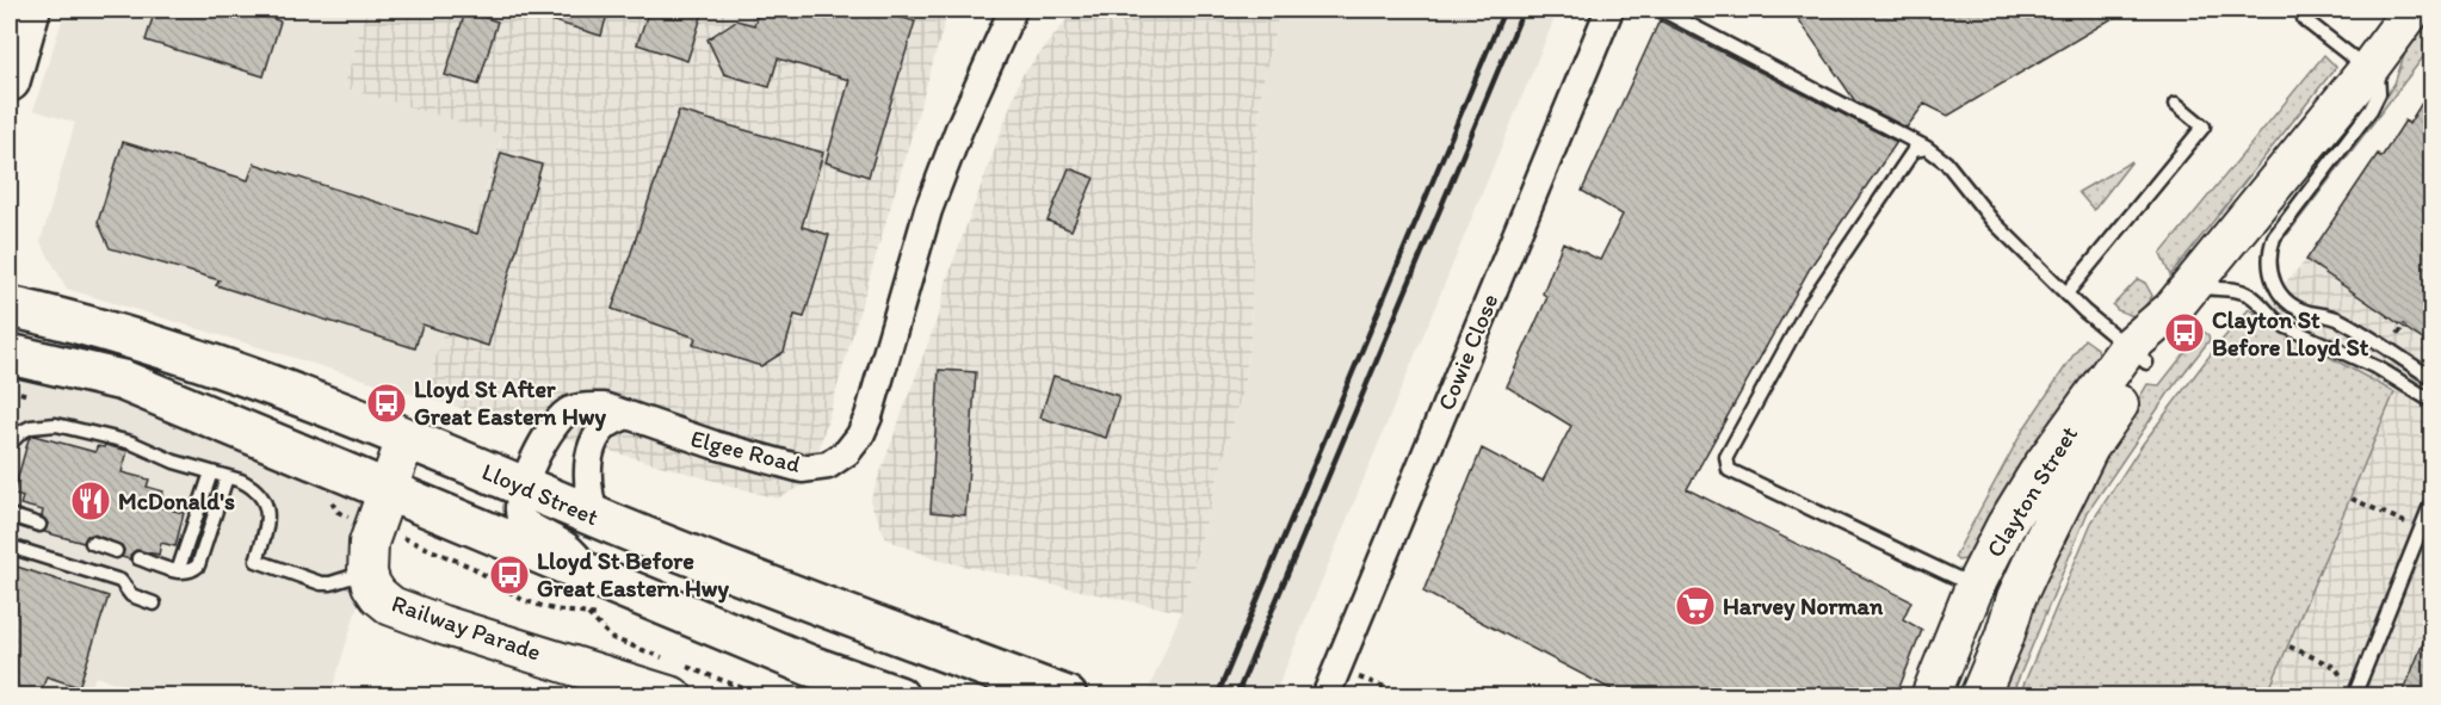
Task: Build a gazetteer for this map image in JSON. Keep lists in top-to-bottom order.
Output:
{
  "streets": {
    "main road": ["Clayton Street", "Lloyd Street", "Railway Parade"],
    "street": ["Cowie Close", "Elgee Road"]
  },
  "crossings": [
    ["Elgee Road", "Lloyd Street"],
    ["Lloyd Street", "Railway Parade"]
  ],
  "places": {
    "bus stop": ["Clayton St Before Lloyd St", "Lloyd St After Great Eastern Hwy", "Lloyd St Before Great Eastern Hwy"],
    "restaurant": ["McDonald's"],
    "supermarket": ["Harvey Norman"]
  }
}
